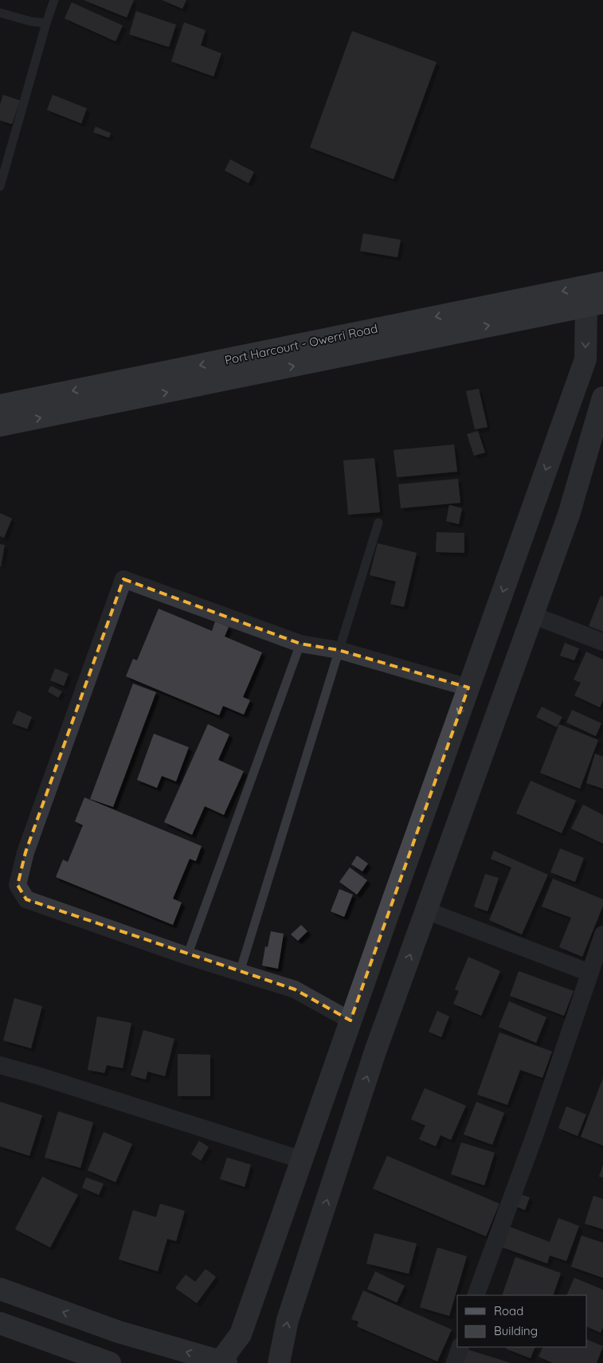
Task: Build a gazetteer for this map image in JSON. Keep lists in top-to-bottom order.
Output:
{
  "streets": {
    "main road": ["Port Harcourt - Owerri Road"]
  },
  "legend": ["Road", "Building"]
}
